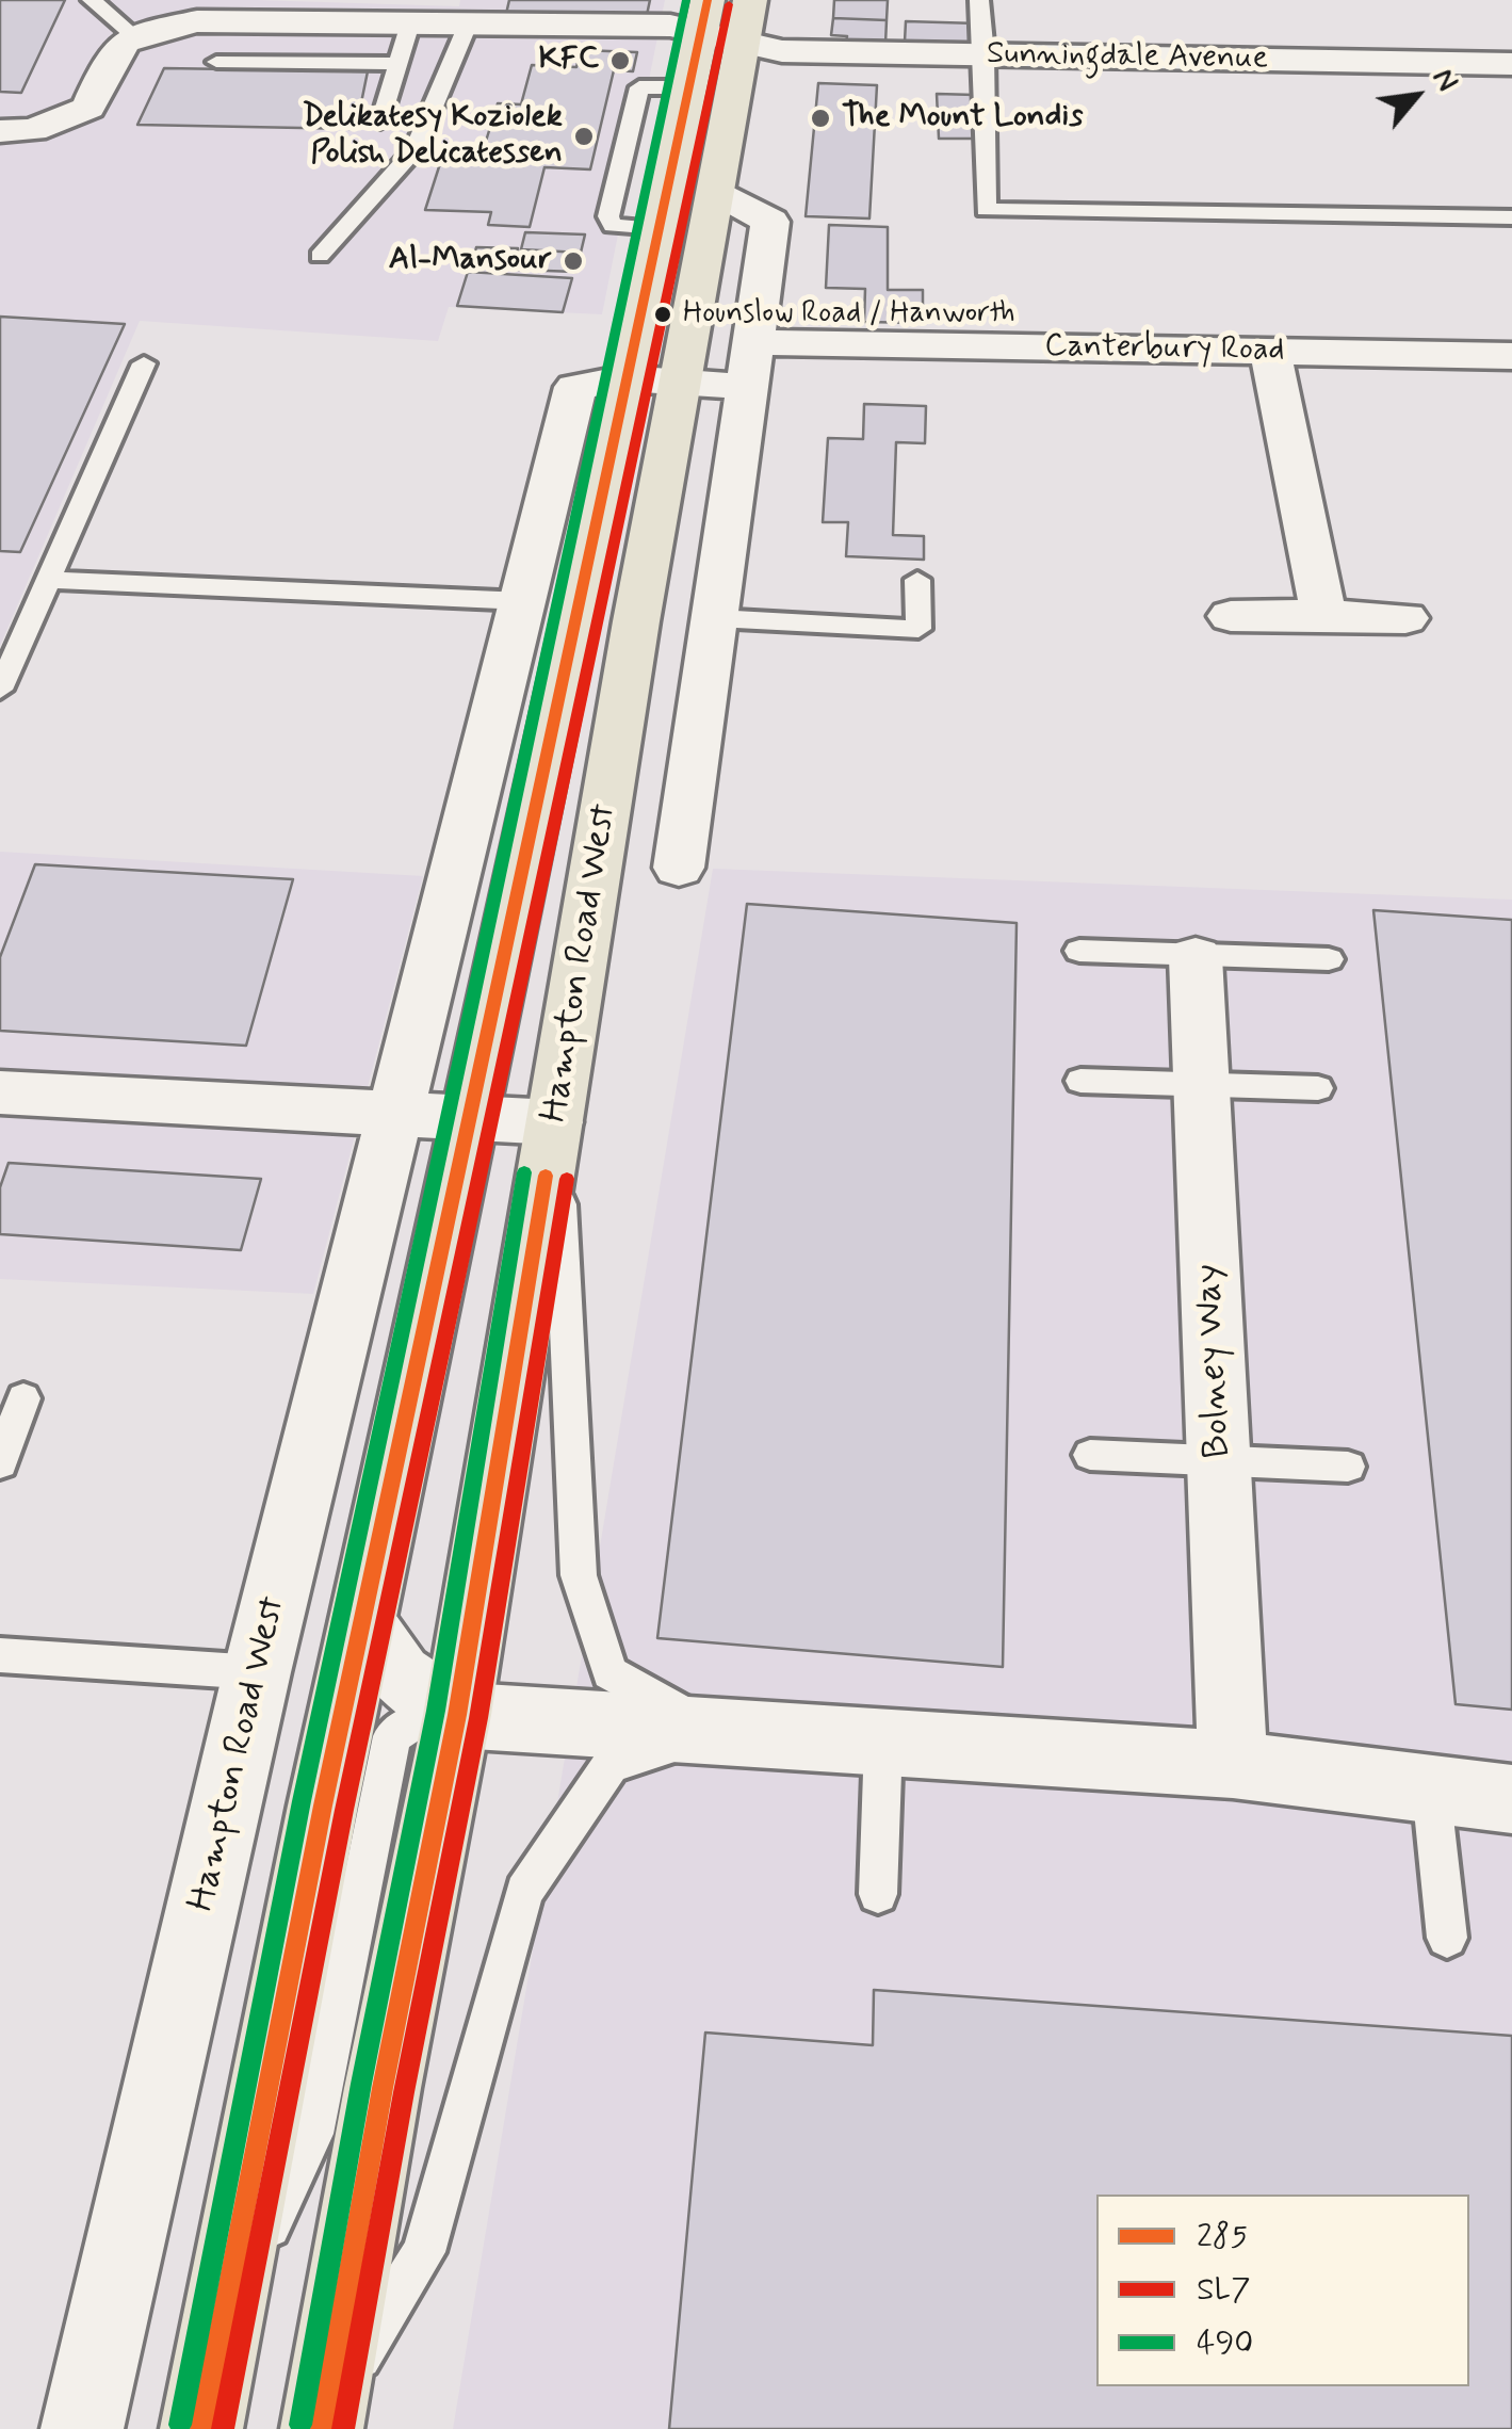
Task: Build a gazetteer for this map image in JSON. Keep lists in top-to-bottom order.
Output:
{
  "streets": {
    "main road": ["Hampton Road West"],
    "street": ["Sunningdale Avenue", "Canterbury Road", "Bolney Way"]
  },
  "crossings": [
    ["Sunningdale Avenue", "Hampton Road West"]
  ],
  "places": [
    "KFC",
    "The Mount Londis",
    "Delikatesy Koziolek Polish Delicatessen",
    "Al-Mansour",
    "Hounslow Road / Hanworth"
  ],
  "lines": ["transit line 285", "transit line 490", "transit line SL7"],
  "legend": ["285", "SL7", "490"],
  "north": "top right"
}
